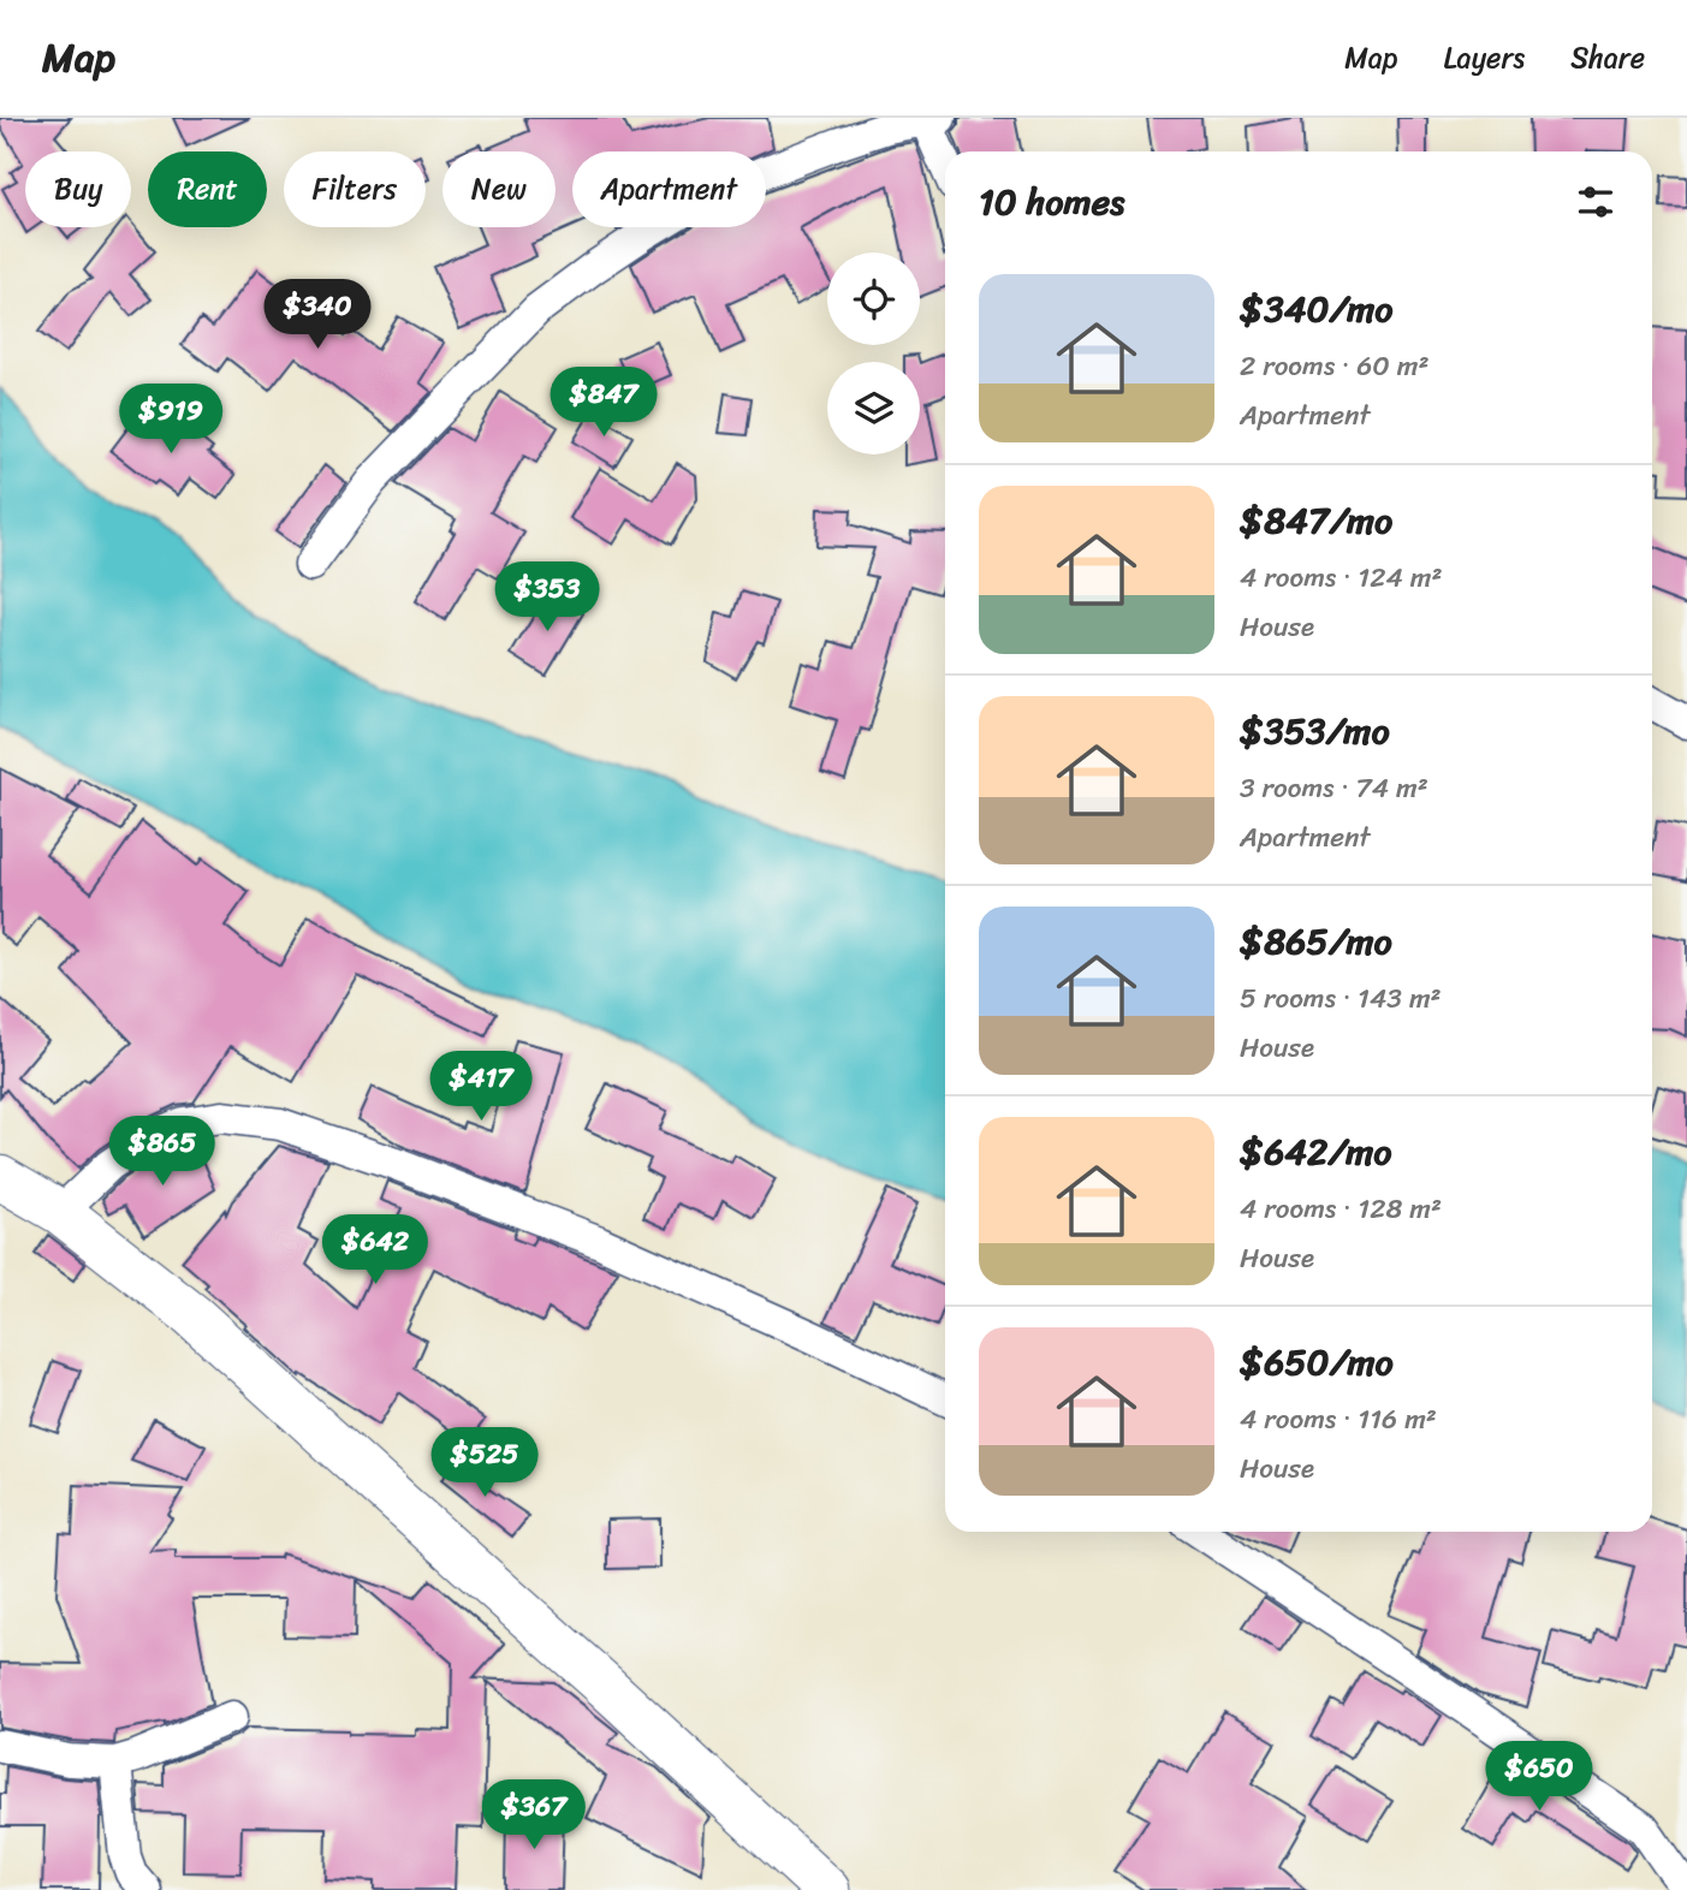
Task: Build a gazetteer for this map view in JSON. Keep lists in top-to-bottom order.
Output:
{
  "page": {
    "header": "Map",
    "nav": ["Map", "Layers", "Share"],
    "chip": [
      "Buy",
      "Rent",
      "Filters",
      "New",
      "Apartment"
    ],
    "heading": "10 homes",
    "list": [
      {
        "name": "$340/mo",
        "note": "2 rooms · 60 m² · Apartment"
      },
      {
        "name": "$847/mo",
        "note": "4 rooms · 124 m² · House"
      },
      {
        "name": "$353/mo",
        "note": "3 rooms · 74 m² · Apartment"
      },
      {
        "name": "$865/mo",
        "note": "5 rooms · 143 m² · House"
      },
      {
        "name": "$642/mo",
        "note": "4 rooms · 128 m² · House"
      },
      {
        "name": "$650/mo",
        "note": "4 rooms · 116 m² · House"
      }
    ],
    "price": [
      "$340",
      "$847",
      "$919",
      "$353",
      "$417",
      "$865",
      "$642",
      "$525",
      "$650",
      "$367"
    ]
  }
}
